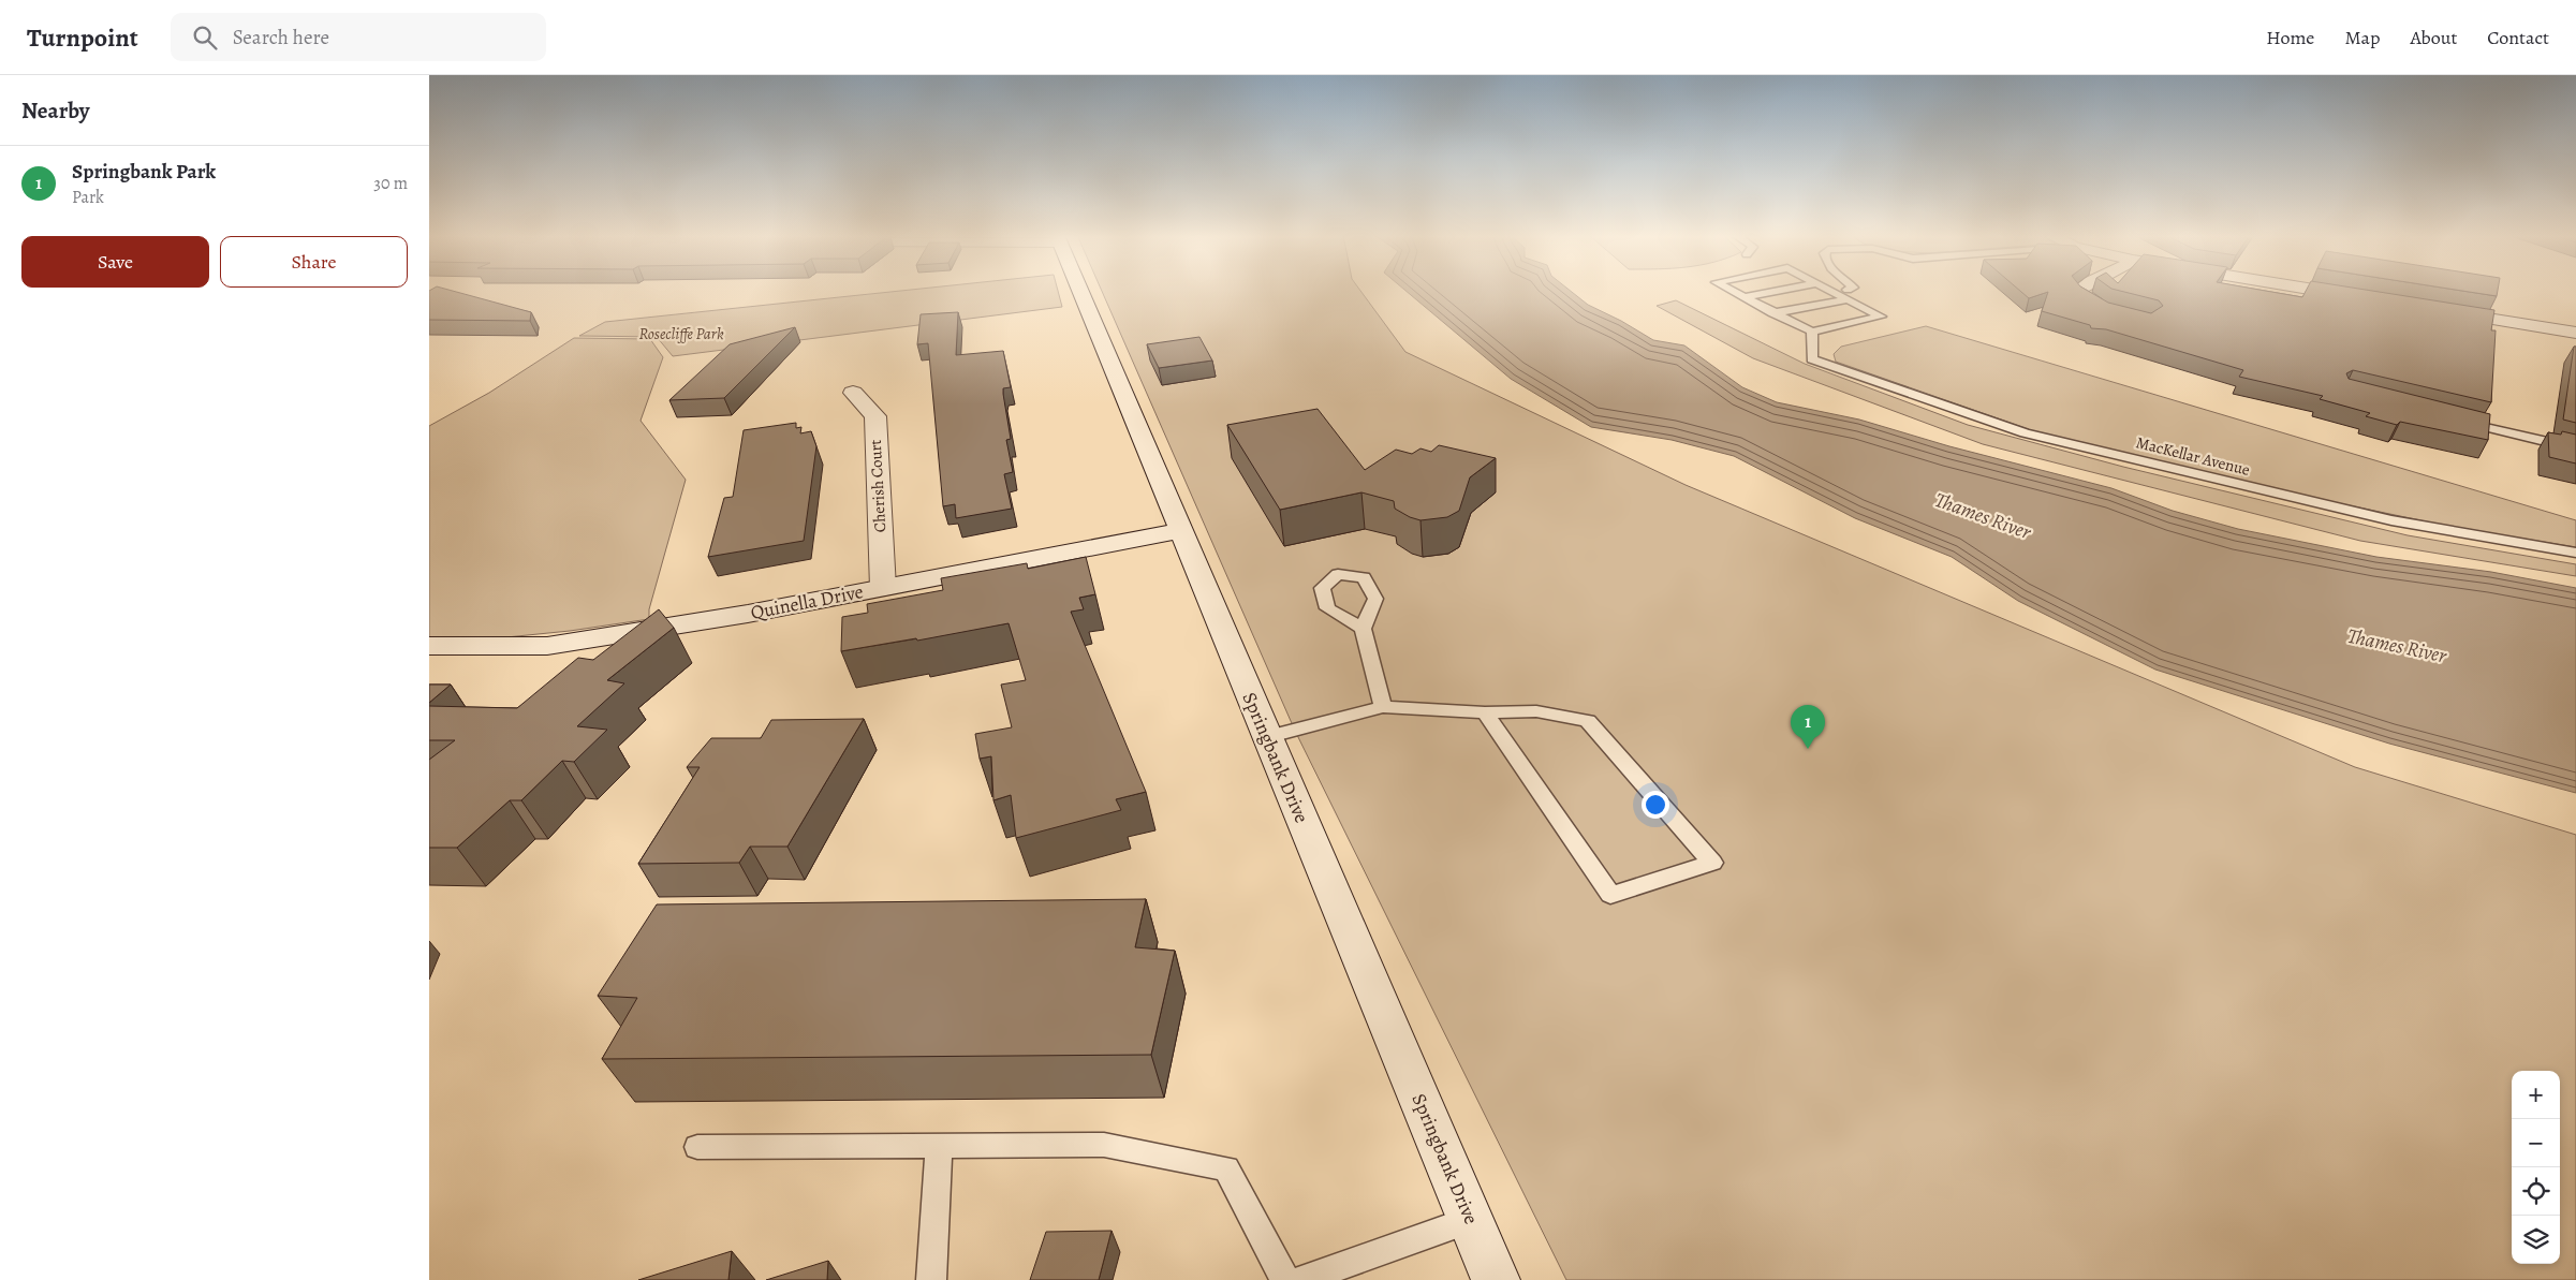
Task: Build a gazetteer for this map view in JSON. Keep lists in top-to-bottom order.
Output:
{
  "streets": {
    "street": ["Cherish Court", "Quinella Drive", "Springbank Drive"],
    "lane": ["MacKellar Avenue"]
  },
  "crossings": [
    ["Cherish Court", "Quinella Drive"],
    ["Quinella Drive", "Springbank Drive"]
  ],
  "water": ["Thames River"],
  "parks": ["Rosecliffe Park"],
  "page": {
    "header": "Turnpoint",
    "search": "Search here",
    "nav": [
      "Home",
      "Map",
      "About",
      "Contact"
    ],
    "heading": "Nearby",
    "list": [
      {
        "mark": "1",
        "name": "Springbank Park",
        "note": "Park",
        "value": "30 m"
      }
    ],
    "buttons": ["Save", "Share"],
    "pins": "1",
    "map_buttons": ["+", "−"]
  }
}
